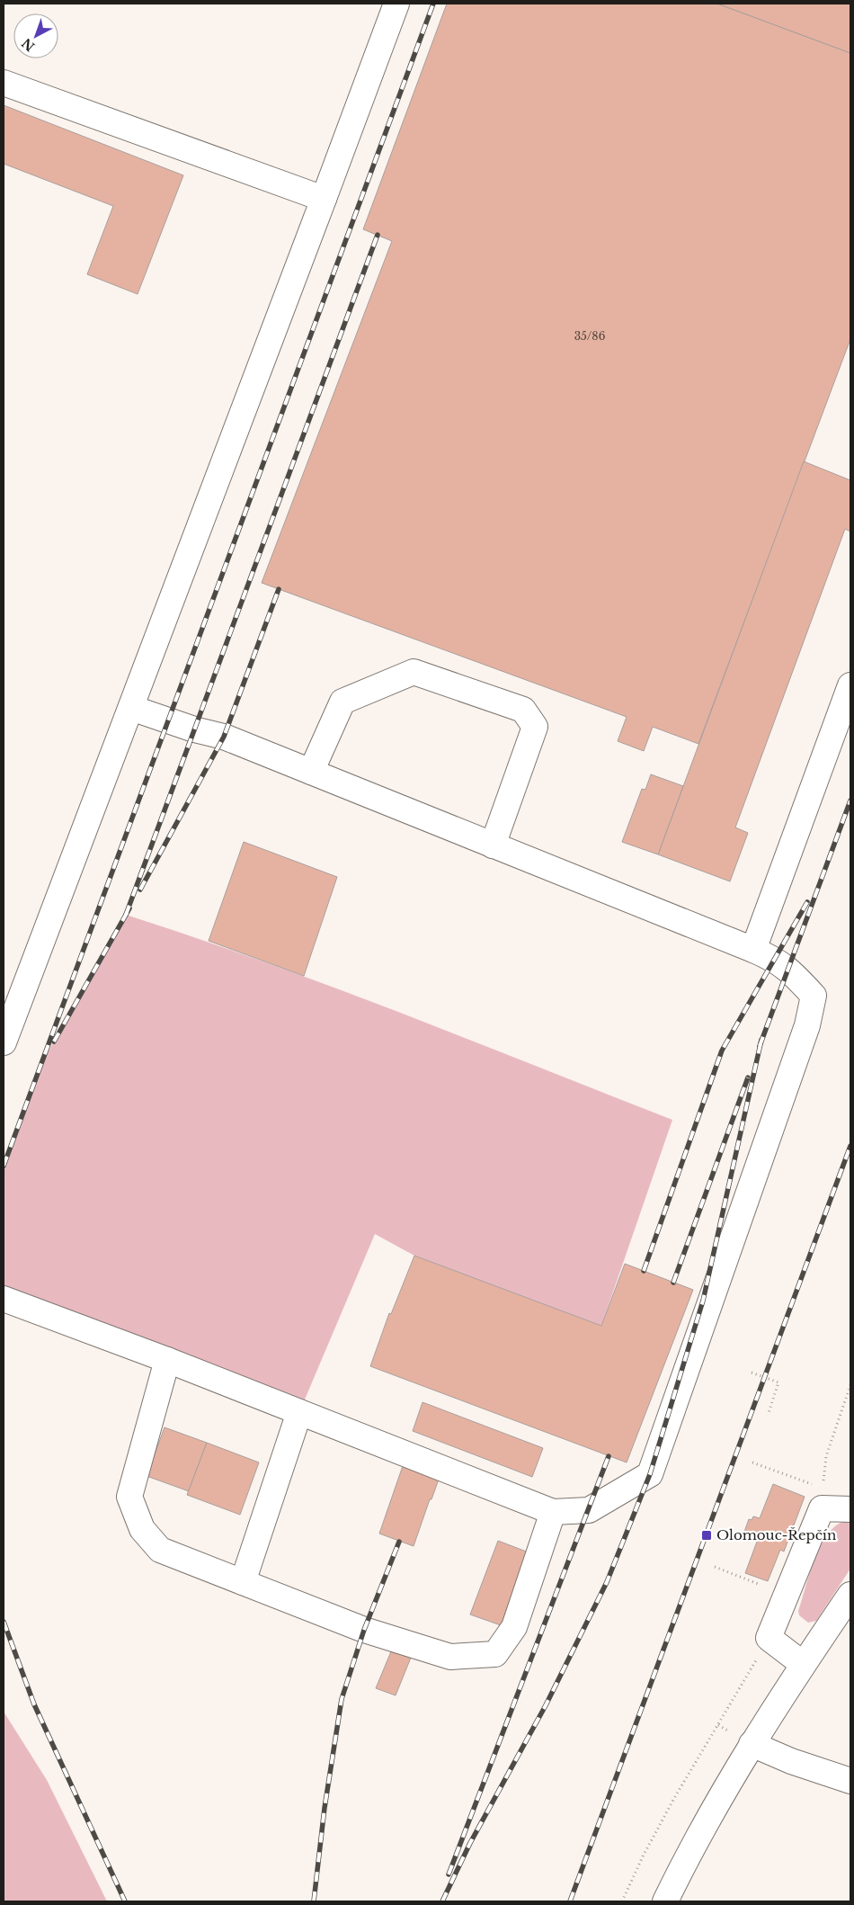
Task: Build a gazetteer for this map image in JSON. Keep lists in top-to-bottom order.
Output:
{
  "places": {
    "transit": ["Olomouc-Řepčín"]
  },
  "house_numbers": ["35/86"],
  "north": "bottom left"
}
